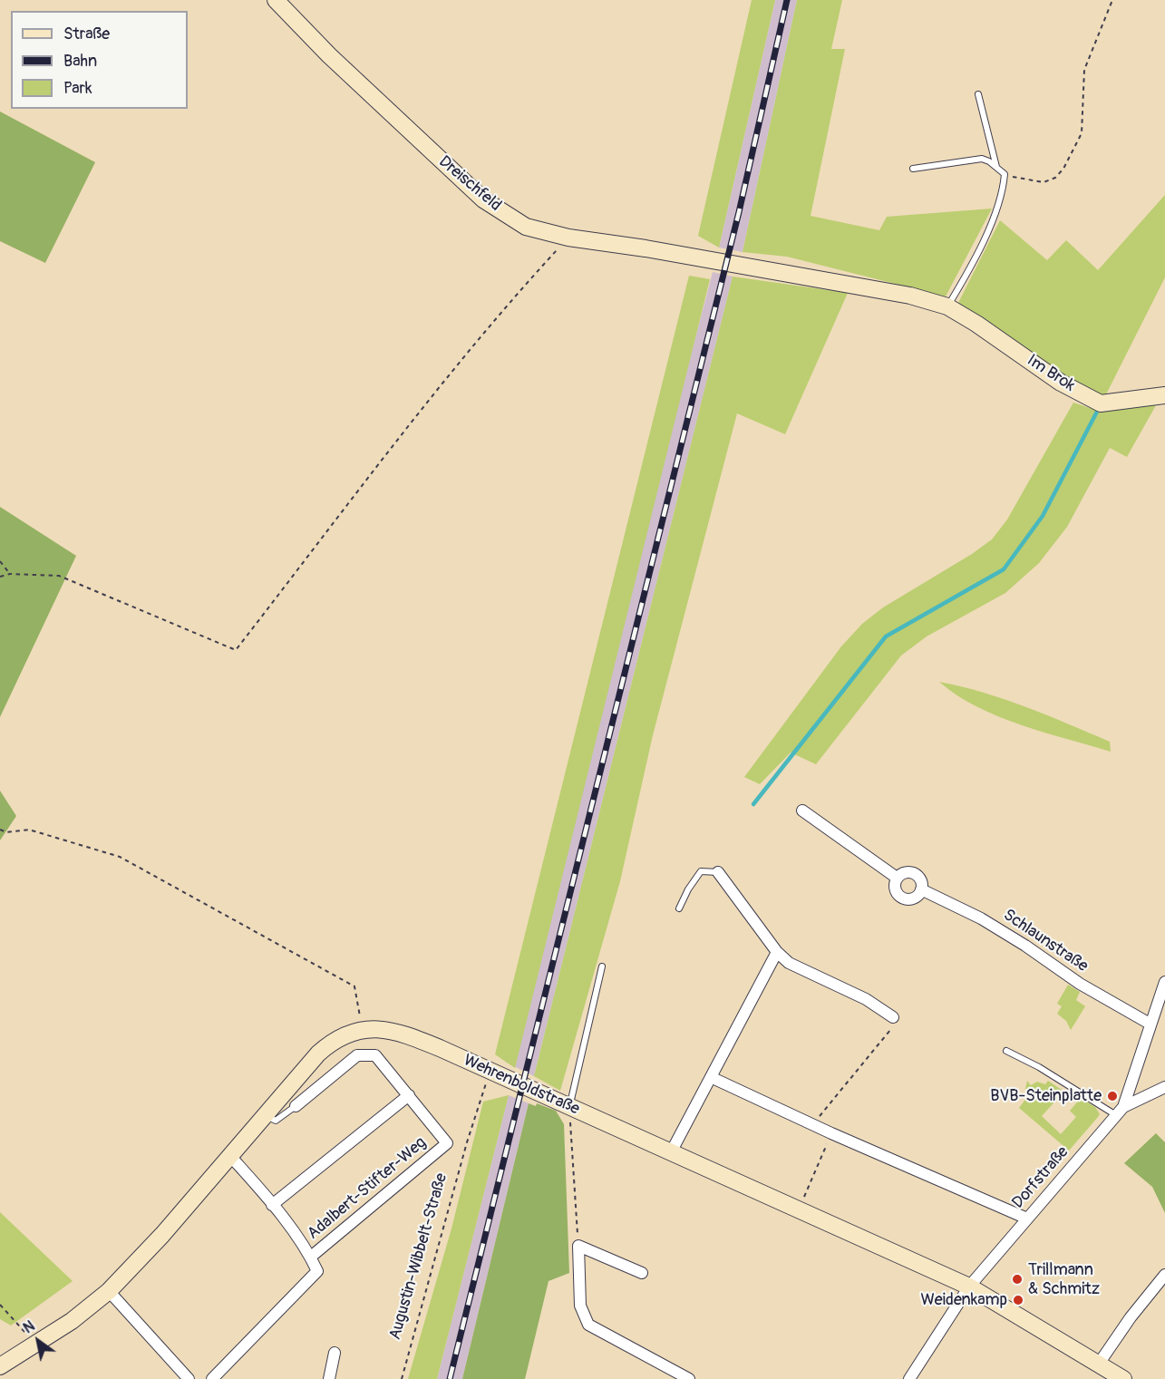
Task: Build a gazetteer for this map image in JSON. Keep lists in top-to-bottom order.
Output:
{
  "streets": {
    "street": [
      "Dreischfeld",
      "Im Brok",
      "Schlaunstraße",
      "Wehrenboldstraße",
      "Dorfstraße",
      "Adalbert-Stifter-Weg"
    ],
    "path": ["Augustin-Wibbelt-Straße"]
  },
  "crossings": [
    ["Dreischfeld", "Im Brok"],
    ["Schlaunstraße", "Dorfstraße"],
    ["Wehrenboldstraße", "Dorfstraße"],
    ["Wehrenboldstraße", "Augustin-Wibbelt-Straße"]
  ],
  "places": ["BVB-Steinplatte", "Trillmann & Schmitz", "Weidenkamp"],
  "legend": ["Straße", "Bahn", "Park"],
  "north": "top left"
}
